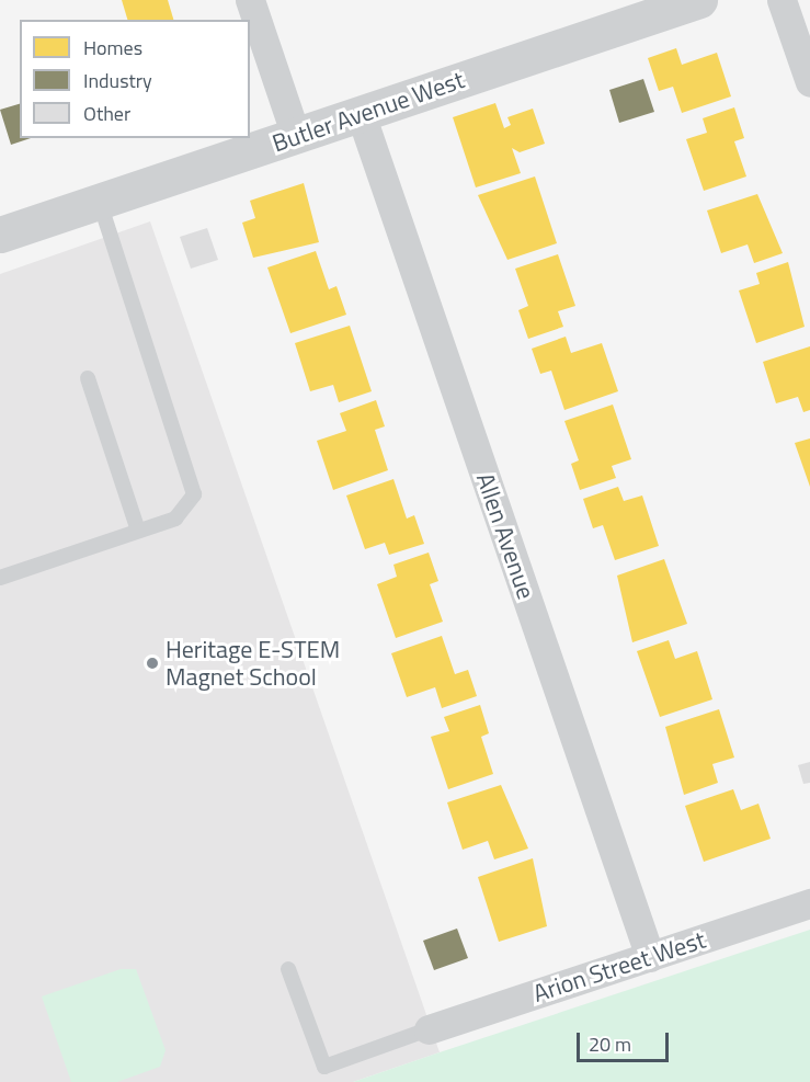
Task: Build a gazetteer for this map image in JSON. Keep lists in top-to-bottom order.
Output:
{
  "streets": {
    "street": ["Butler Avenue West", "Allen Avenue", "Arion Street West"]
  },
  "crossings": [
    ["Butler Avenue West", "Allen Avenue"],
    ["Allen Avenue", "Arion Street West"]
  ],
  "places": ["Heritage E-STEM Magnet School"],
  "legend": ["Homes", "Industry", "Other"],
  "scale_bar": "20 m"
}
